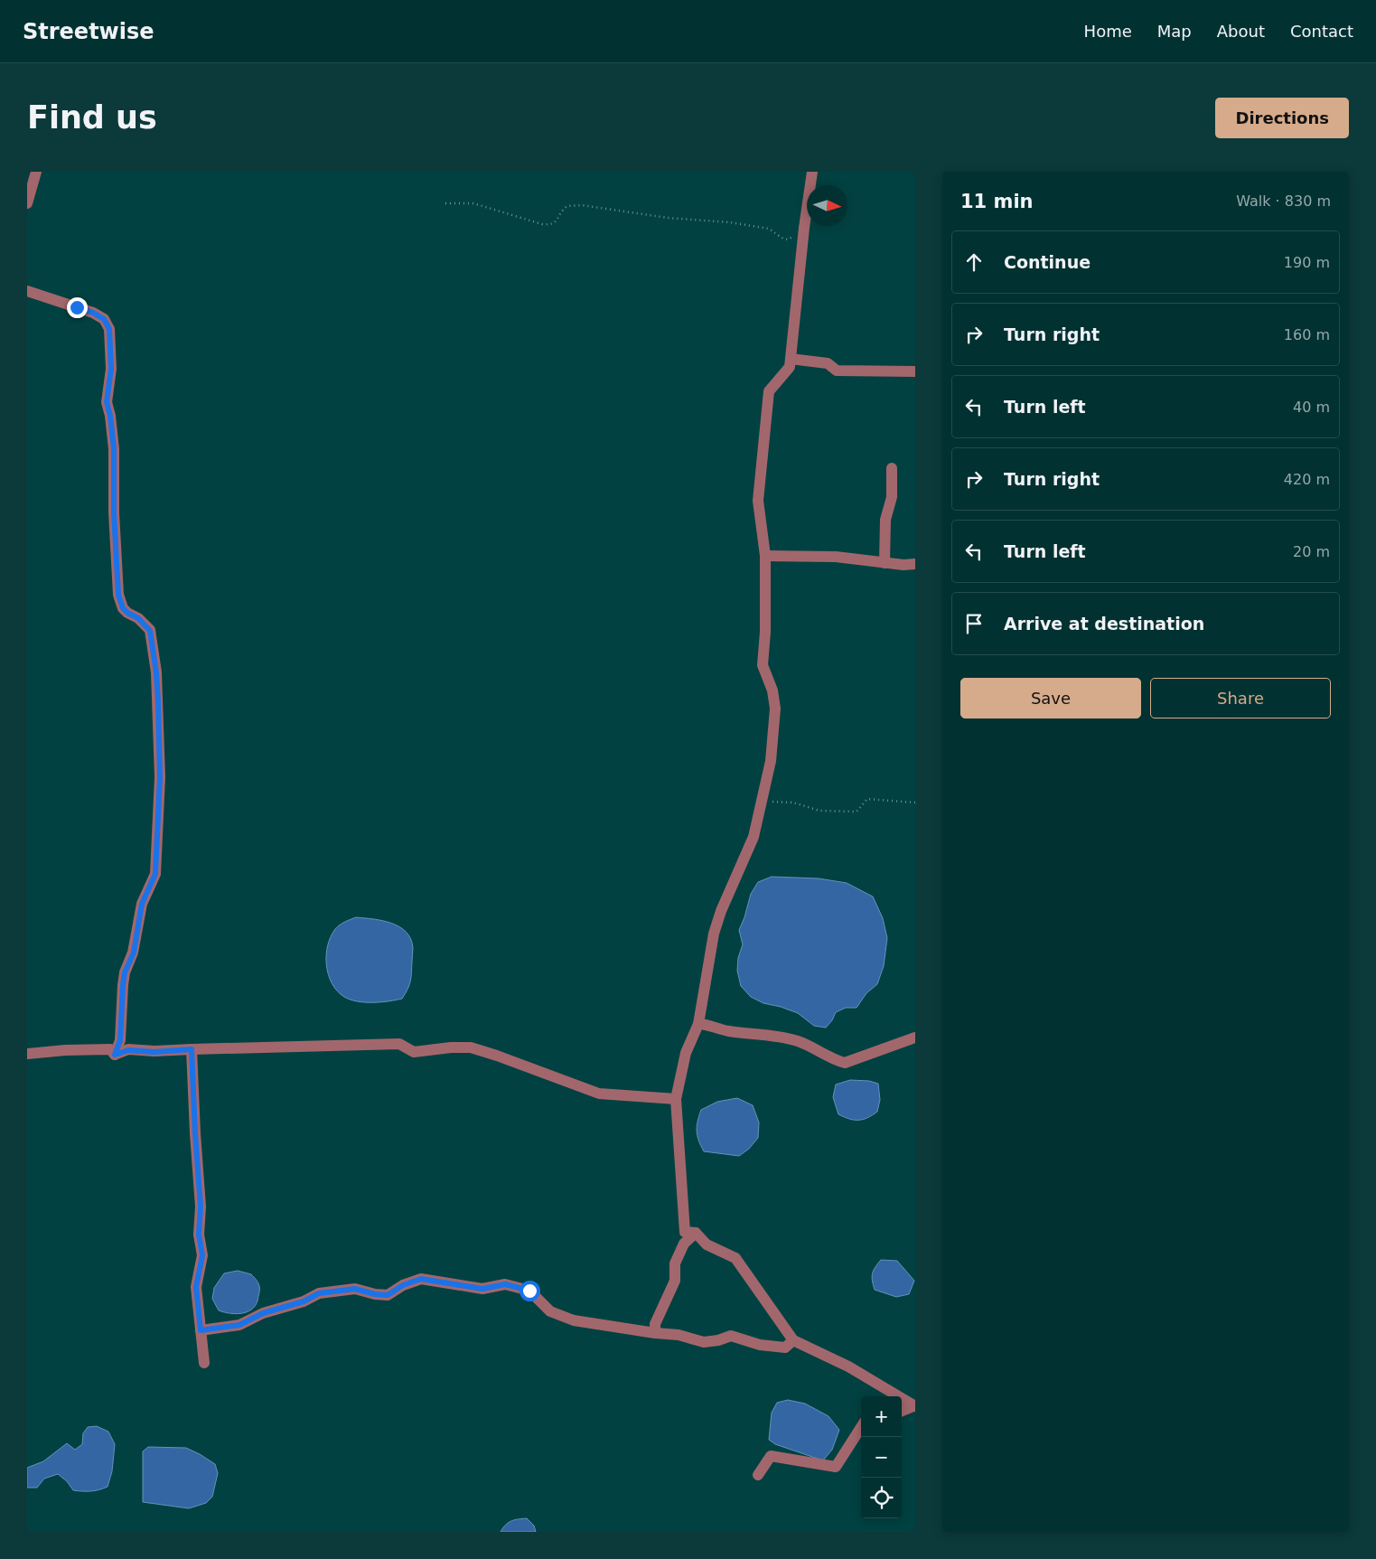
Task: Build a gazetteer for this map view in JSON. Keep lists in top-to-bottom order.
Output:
{
  "north": "right",
  "page": {
    "header": "Streetwise",
    "nav": [
      "Home",
      "Map",
      "About",
      "Contact"
    ],
    "buttons": [
      "Directions",
      ["Save", "Share"]
    ],
    "title": "Find us",
    "heading": ["11 min", "Walk · 830 m"],
    "list": [
      ["Continue", "190 m"],
      ["Turn right", "160 m"],
      ["Turn left", "40 m"],
      ["Turn right", "420 m"],
      ["Turn left", "20 m"],
      "Arrive at destination"
    ],
    "map_buttons": ["+", "−"]
  }
}
